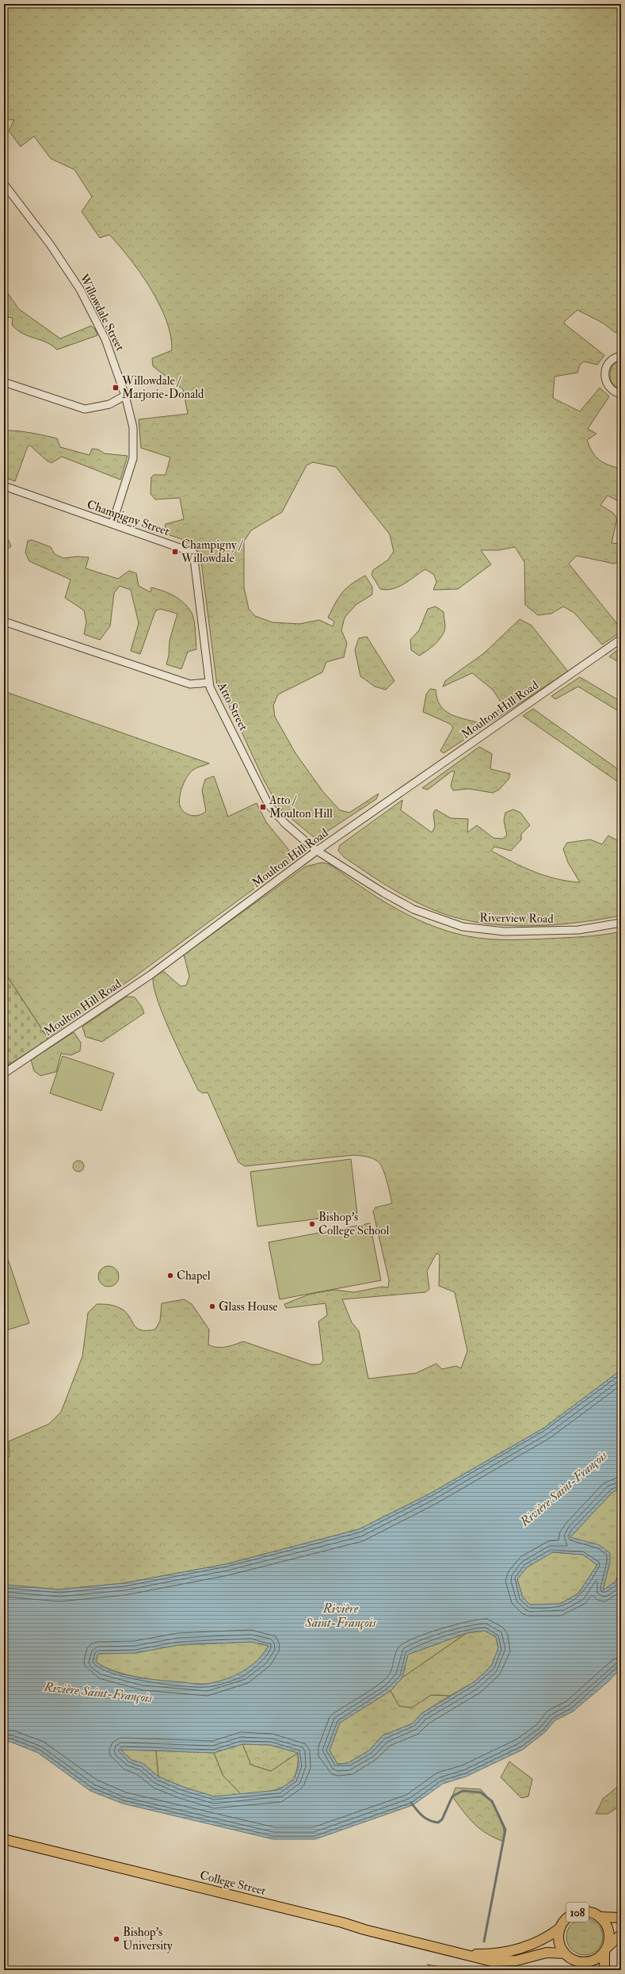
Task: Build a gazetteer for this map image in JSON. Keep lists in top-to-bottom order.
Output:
{
  "streets": {
    "main road": ["College Street", "108"],
    "street": [
      "Willowdale Street",
      "Champigny Street",
      "Atto Street",
      "Moulton Hill Road",
      "Riverview Road"
    ]
  },
  "crossings": [
    ["Willowdale Street", "Champigny Street"],
    ["Champigny Street", "Atto Street"],
    ["Atto Street", "Moulton Hill Road"],
    ["Atto Street", "Riverview Road"],
    ["Moulton Hill Road", "Riverview Road"],
    ["College Street", "108"]
  ],
  "water": ["Rivière Saint-François"],
  "places": {
    "transit": ["Willowdale / Marjorie-Donald", "Champigny / Willowdale", "Atto / Moulton Hill"],
    "other": [
      "Bishop's College School",
      "Chapel",
      "Glass House",
      "Bishop's University"
    ]
  }
}
